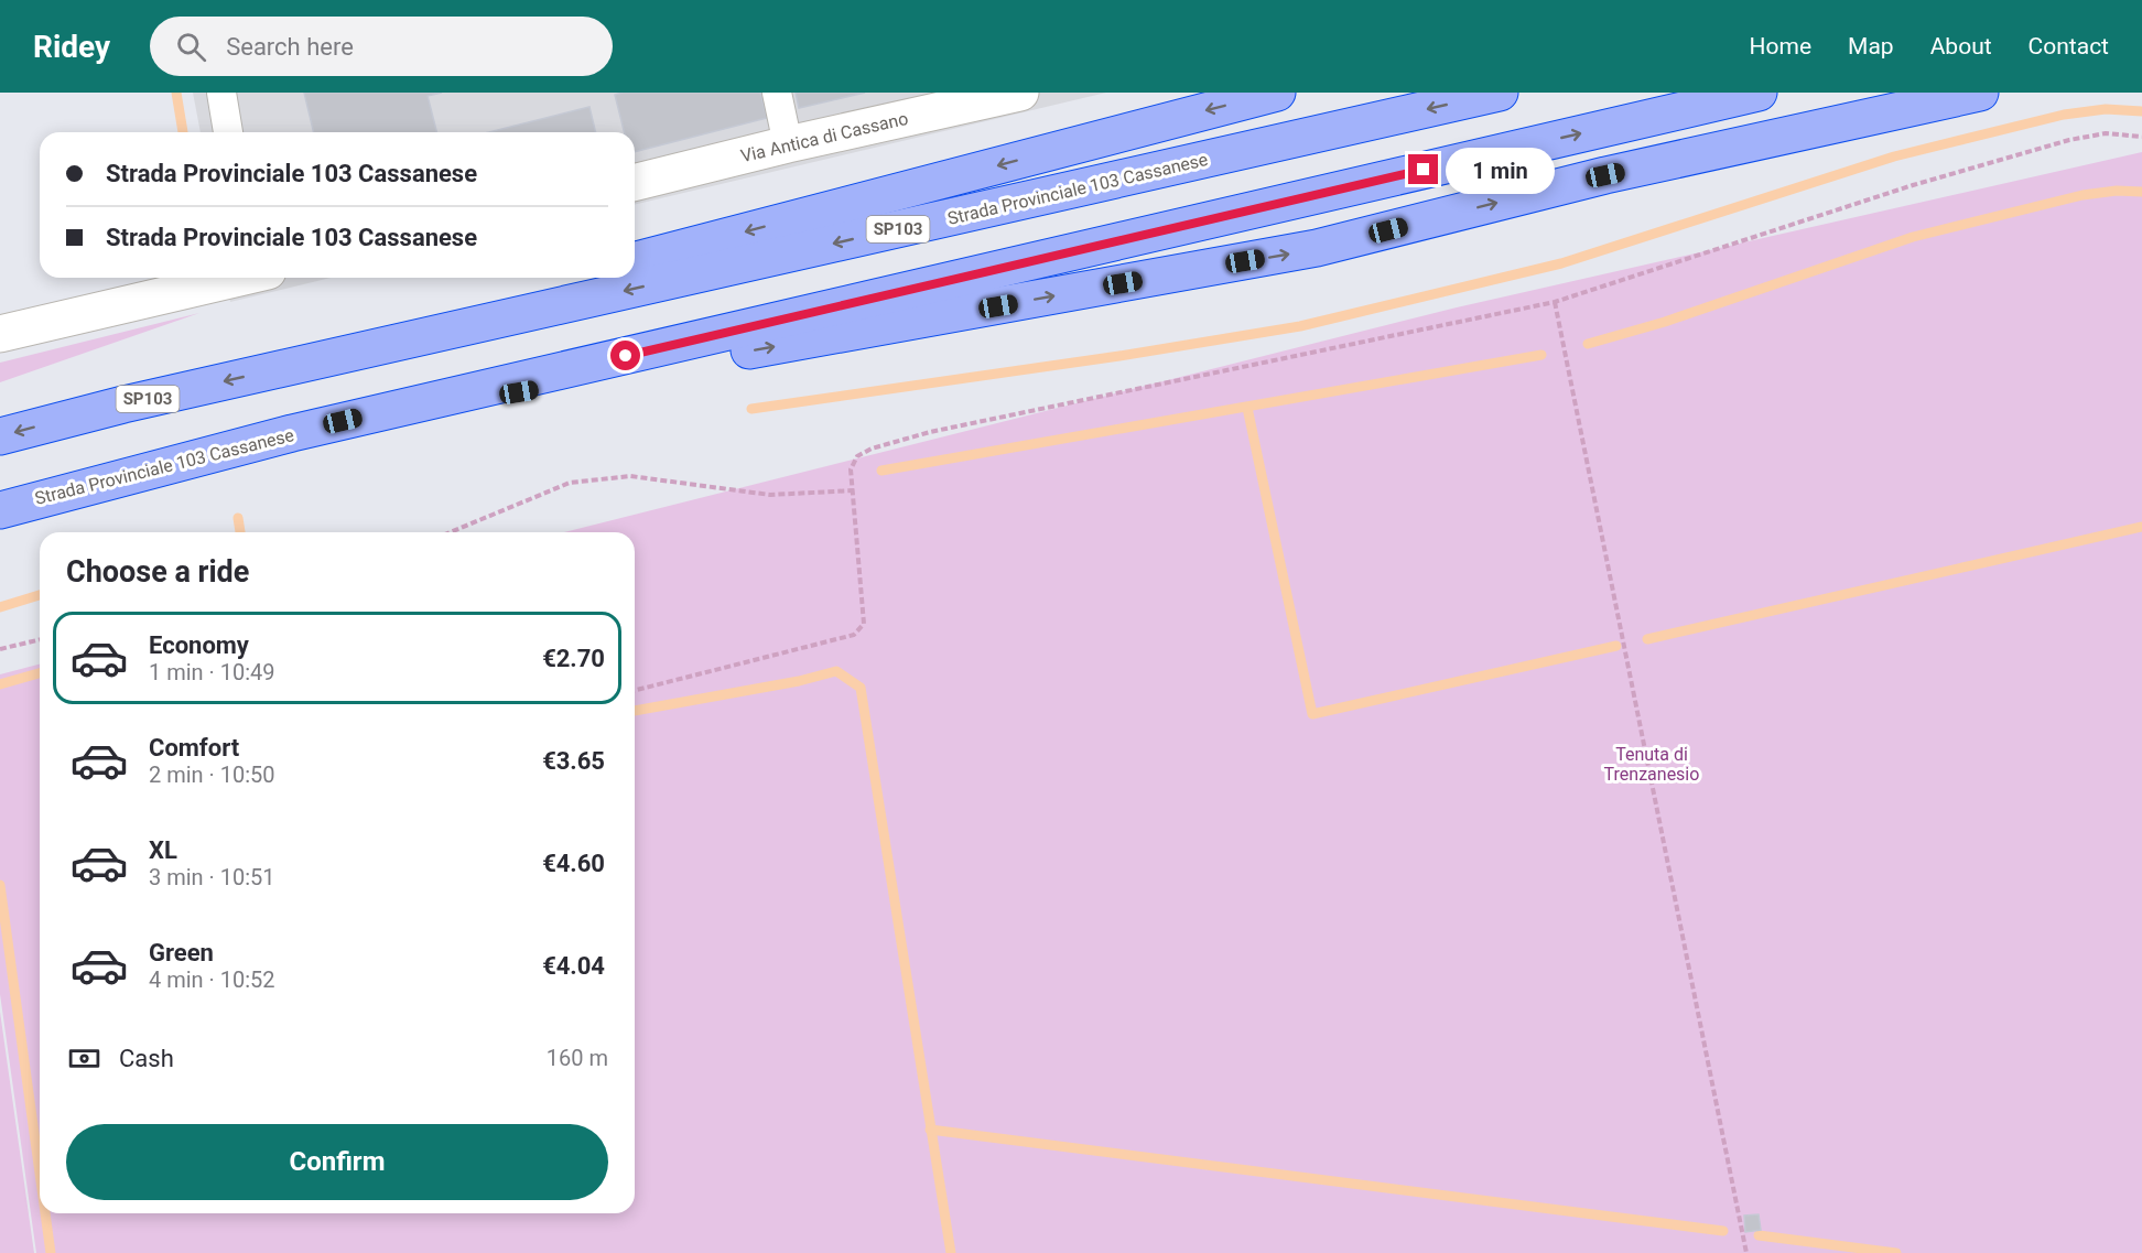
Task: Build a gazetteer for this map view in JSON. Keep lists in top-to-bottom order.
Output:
{
  "streets": {
    "highway": ["Strada Provinciale 103 Cassanese", "SP103"],
    "main road": ["Via Antica di Cassano"]
  },
  "crossings": [
    ["Strada Provinciale 103 Cassanese", "SP103"]
  ],
  "parks": ["Tenuta di Trenzanesio"],
  "page": {
    "header": "Ridey",
    "search": "Search here",
    "nav": [
      "Home",
      "Map",
      "About",
      "Contact"
    ],
    "banner": ["Strada Provinciale 103 Cassanese", "Strada Provinciale 103 Cassanese"],
    "bubble": "1 min",
    "heading": "Choose a ride",
    "list": [
      {
        "name": "Economy",
        "note": "1 min · 10:49",
        "value": "€2.70"
      },
      {
        "name": "Comfort",
        "note": "2 min · 10:50",
        "value": "€3.65"
      },
      {
        "name": "XL",
        "note": "3 min · 10:51",
        "value": "€4.60"
      },
      {
        "name": "Green",
        "note": "4 min · 10:52",
        "value": "€4.04"
      }
    ],
    "pay": ["Cash", "160 m"],
    "buttons": "Confirm"
  }
}
